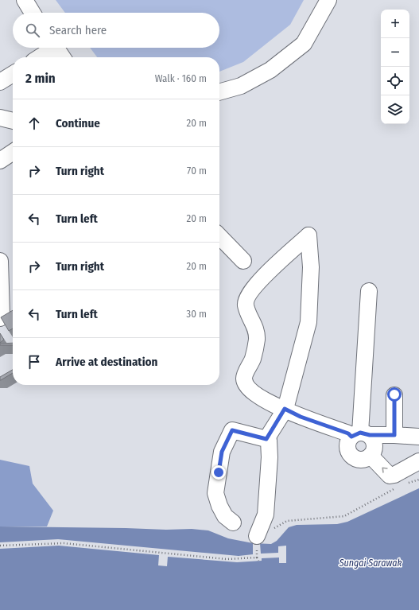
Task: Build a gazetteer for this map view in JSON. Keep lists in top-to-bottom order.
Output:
{
  "water": ["Sungai Sarawak"],
  "page": {
    "map_buttons": ["+", "−"],
    "search": "Search here",
    "heading": ["2 min", "Walk · 160 m"],
    "list": [
      ["Continue", "20 m"],
      ["Turn right", "70 m"],
      ["Turn left", "20 m"],
      ["Turn right", "20 m"],
      ["Turn left", "30 m"],
      "Arrive at destination"
    ]
  }
}
